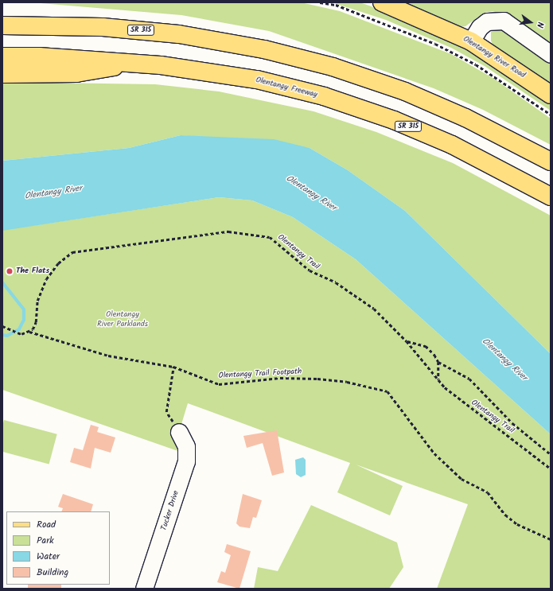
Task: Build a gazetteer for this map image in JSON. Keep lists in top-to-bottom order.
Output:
{
  "streets": {
    "main road": ["SR 315", "Olentangy River Road", "Olentangy Freeway"],
    "street": ["Tucker Drive"],
    "path": ["Olentangy Trail", "Olentangy Trail Footpath"]
  },
  "crossings": [
    ["Olentangy Trail", "Olentangy Trail Footpath"]
  ],
  "water": ["Olentangy River"],
  "parks": ["Olentangy River Parklands"],
  "places": ["The Flats"],
  "legend": [
    "Road",
    "Park",
    "Water",
    "Building"
  ],
  "north": "right"
}
